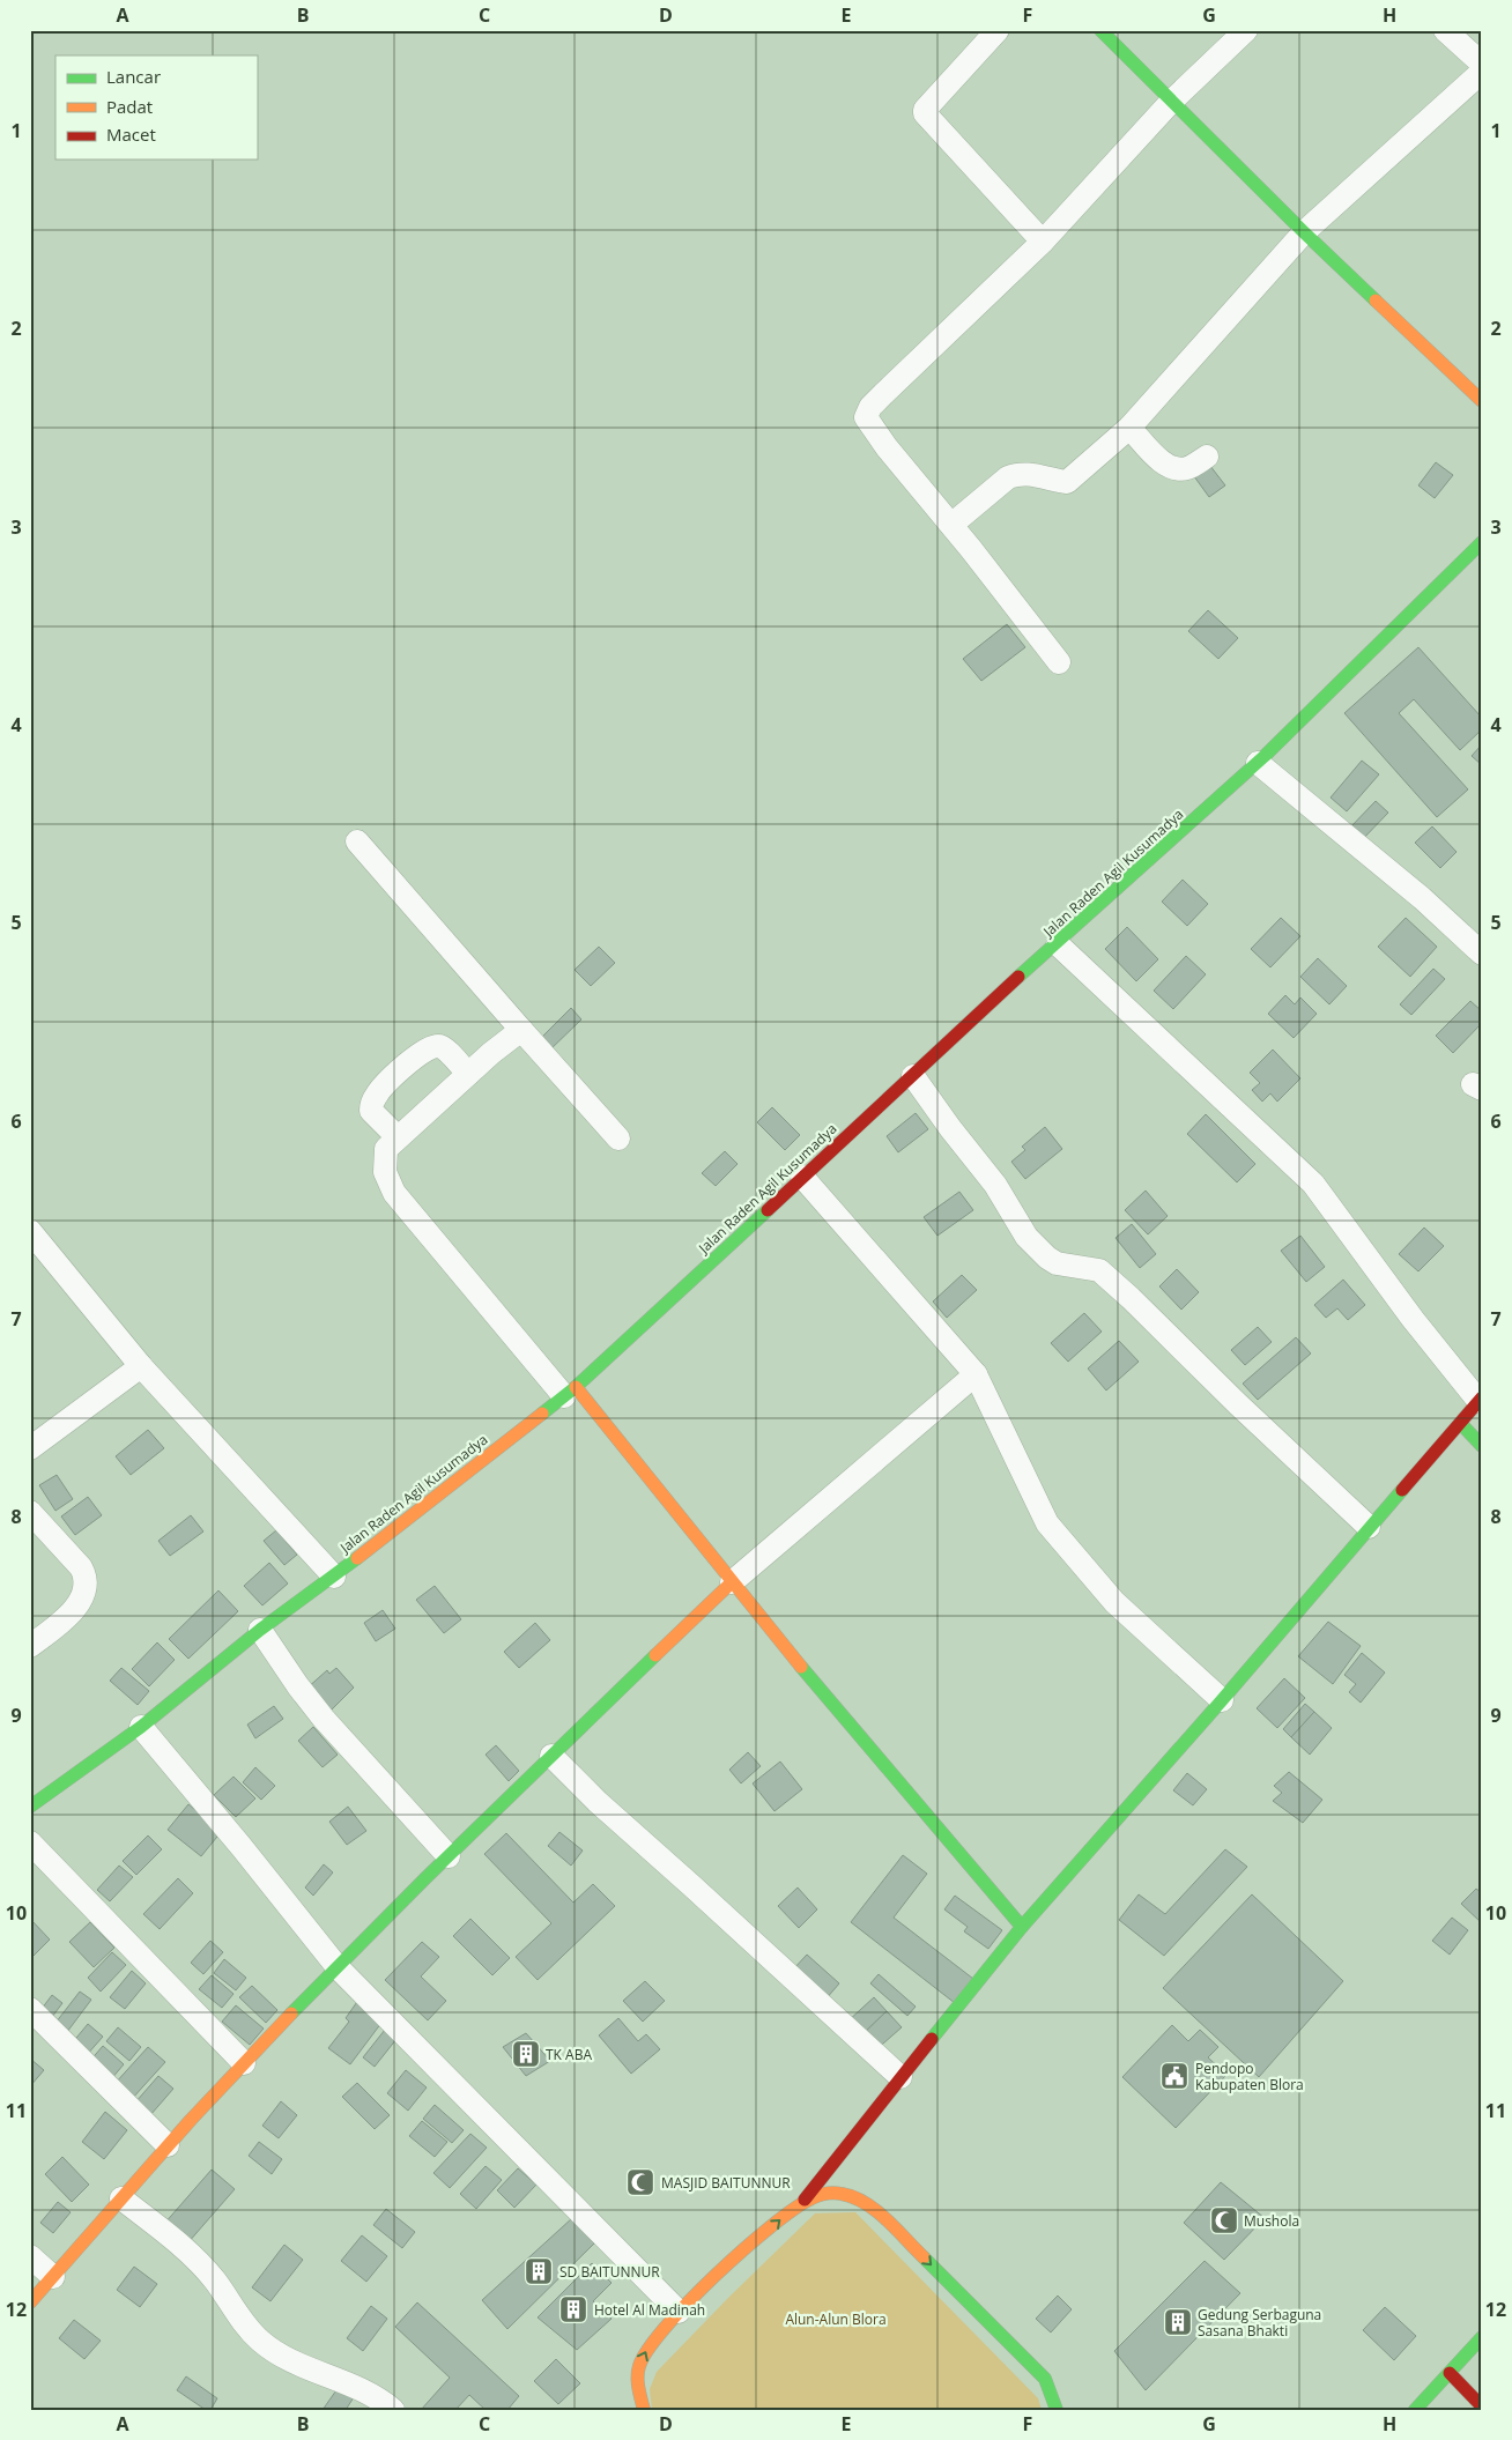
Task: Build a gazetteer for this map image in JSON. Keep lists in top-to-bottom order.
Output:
{
  "streets": {
    "main road": ["Jalan Raden Agil Kusumadya"]
  },
  "parks": ["Alun-Alun Blora"],
  "places": {
    "building": [
      "TK ABA",
      "SD BAITUNNUR",
      "Hotel Al Madinah",
      "Gedung Serbaguna Sasana Bhakti"
    ],
    "public building": ["Pendopo Kabupaten Blora"],
    "mosque": ["MASJID BAITUNNUR", "Mushola"]
  },
  "legend": ["Lancar", "Padat", "Macet"],
  "grid": {
    "columns": [
      "A",
      "B",
      "C",
      "D",
      "E",
      "F",
      "G",
      "H"
    ],
    "rows": [
      "1",
      "2",
      "3",
      "4",
      "5",
      "6",
      "7",
      "8",
      "9",
      "10",
      "11",
      "12"
    ]
  }
}
